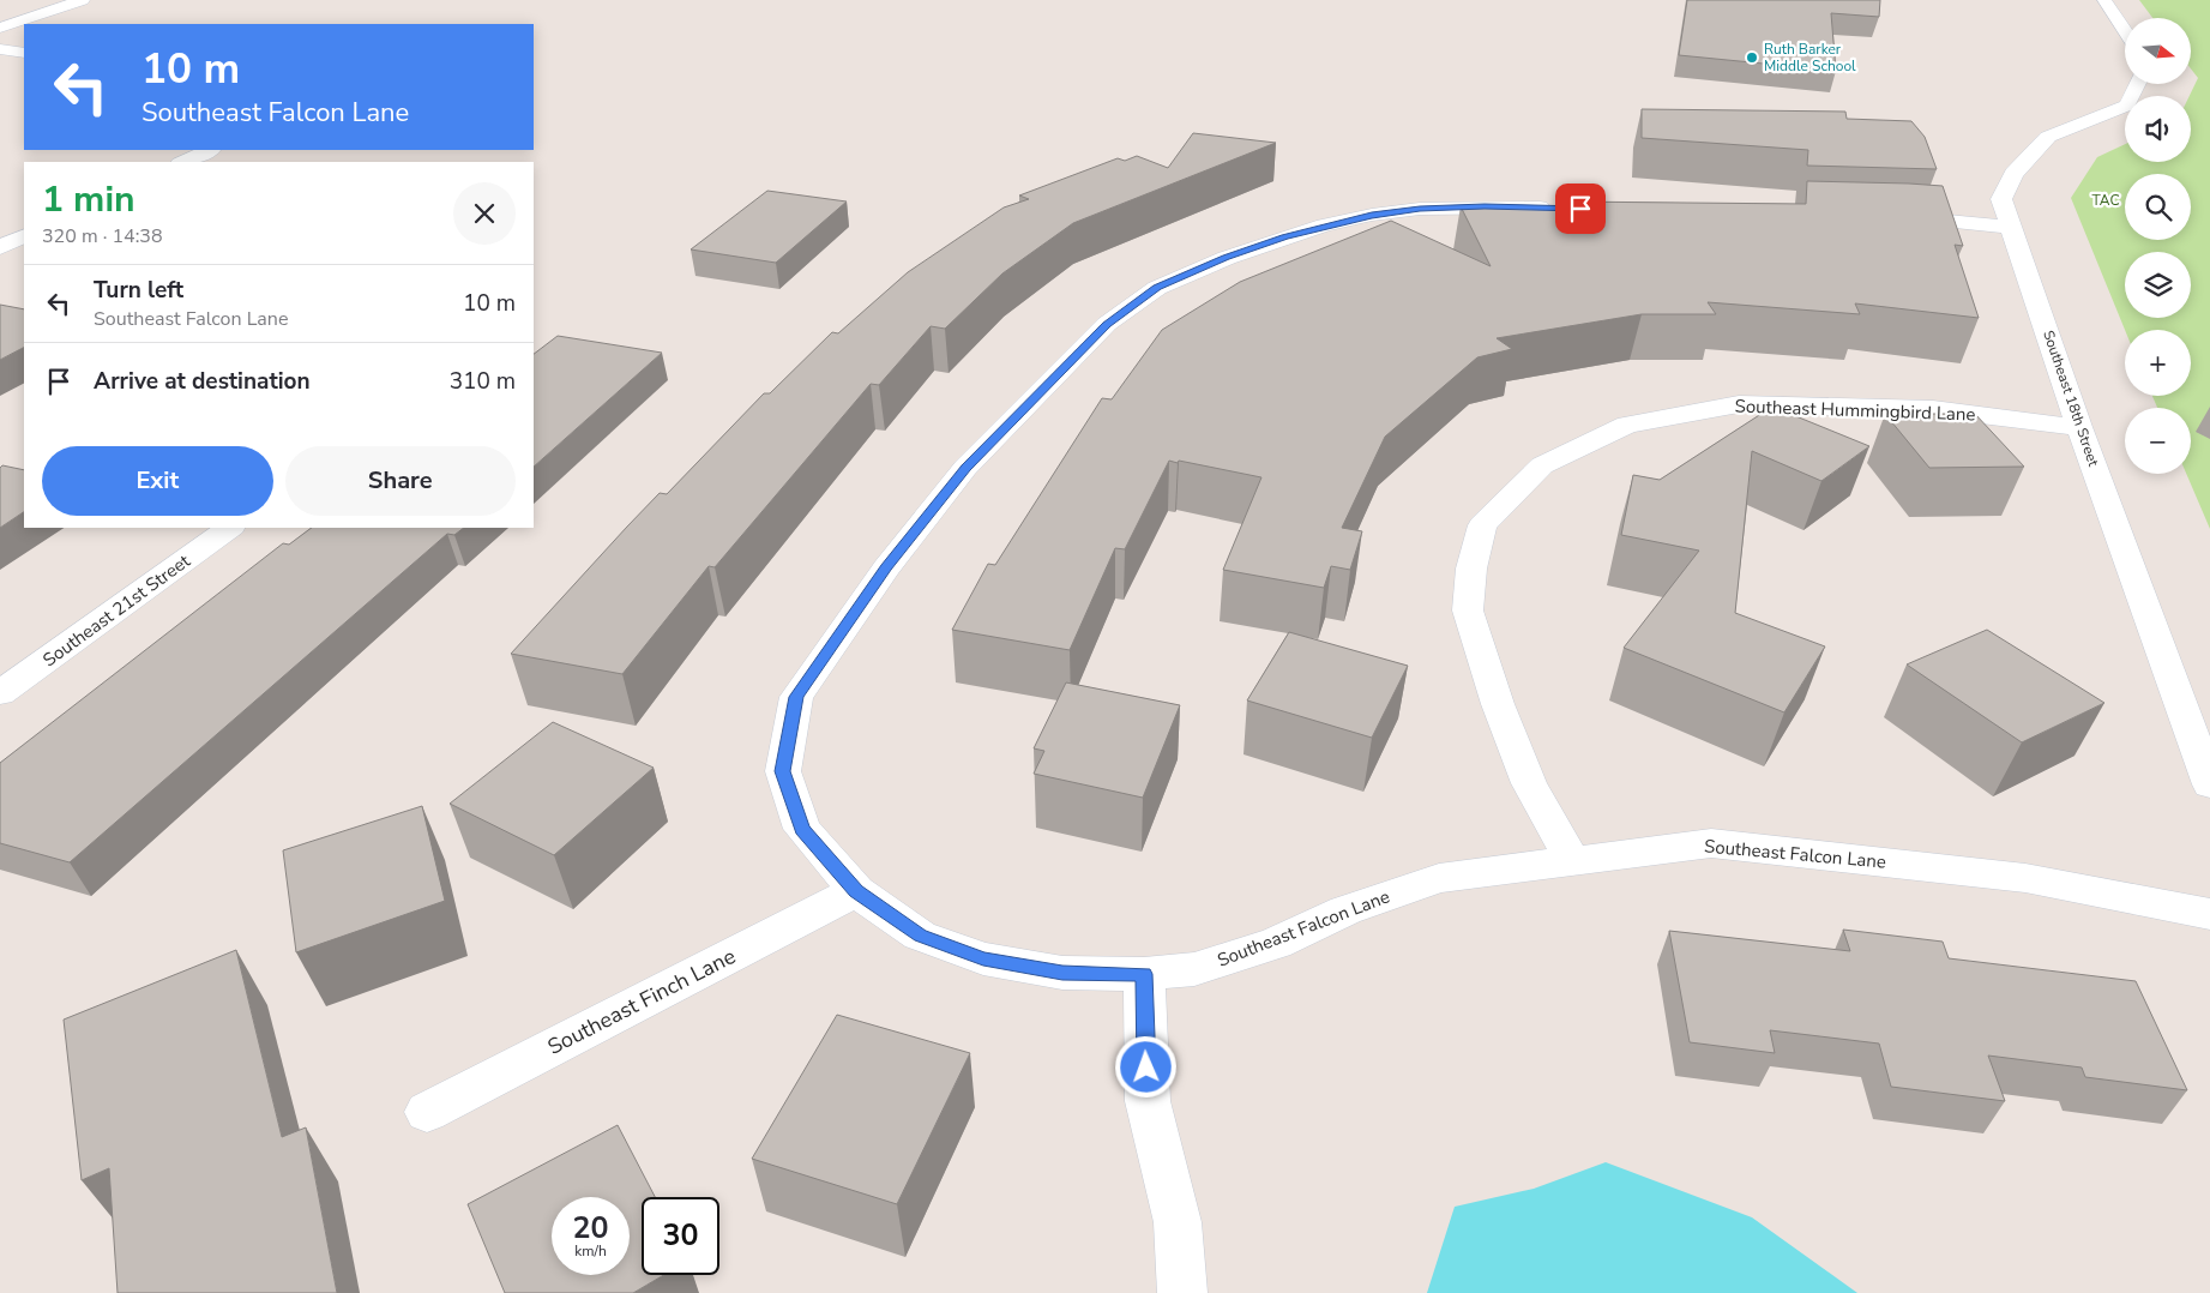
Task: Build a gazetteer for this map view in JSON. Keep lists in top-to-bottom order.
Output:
{
  "streets": {
    "street": [
      "Southeast 18th Street",
      "Southeast Hummingbird Lane",
      "Southeast 21st Street",
      "Southeast Falcon Lane",
      "Southeast Finch Lane"
    ]
  },
  "crossings": [
    ["Southeast 18th Street", "Southeast Hummingbird Lane"],
    ["Southeast Hummingbird Lane", "Southeast Falcon Lane"],
    ["Southeast Falcon Lane", "Southeast Finch Lane"]
  ],
  "parks": ["TAC"],
  "places": ["Ruth Barker Middle School"],
  "north": "right",
  "page": {
    "map_buttons": ["+", "−"],
    "turn": ["10 m", "Southeast Falcon Lane"],
    "heading": ["1 min", "320 m · 14:38"],
    "list": [
      {
        "name": "Turn left",
        "note": "Southeast Falcon Lane",
        "value": "10 m"
      },
      {
        "name": "Arrive at destination",
        "value": "310 m"
      }
    ],
    "buttons": ["Exit", "Share"],
    "speed": "20 km/h",
    "limit": "30"
  }
}
